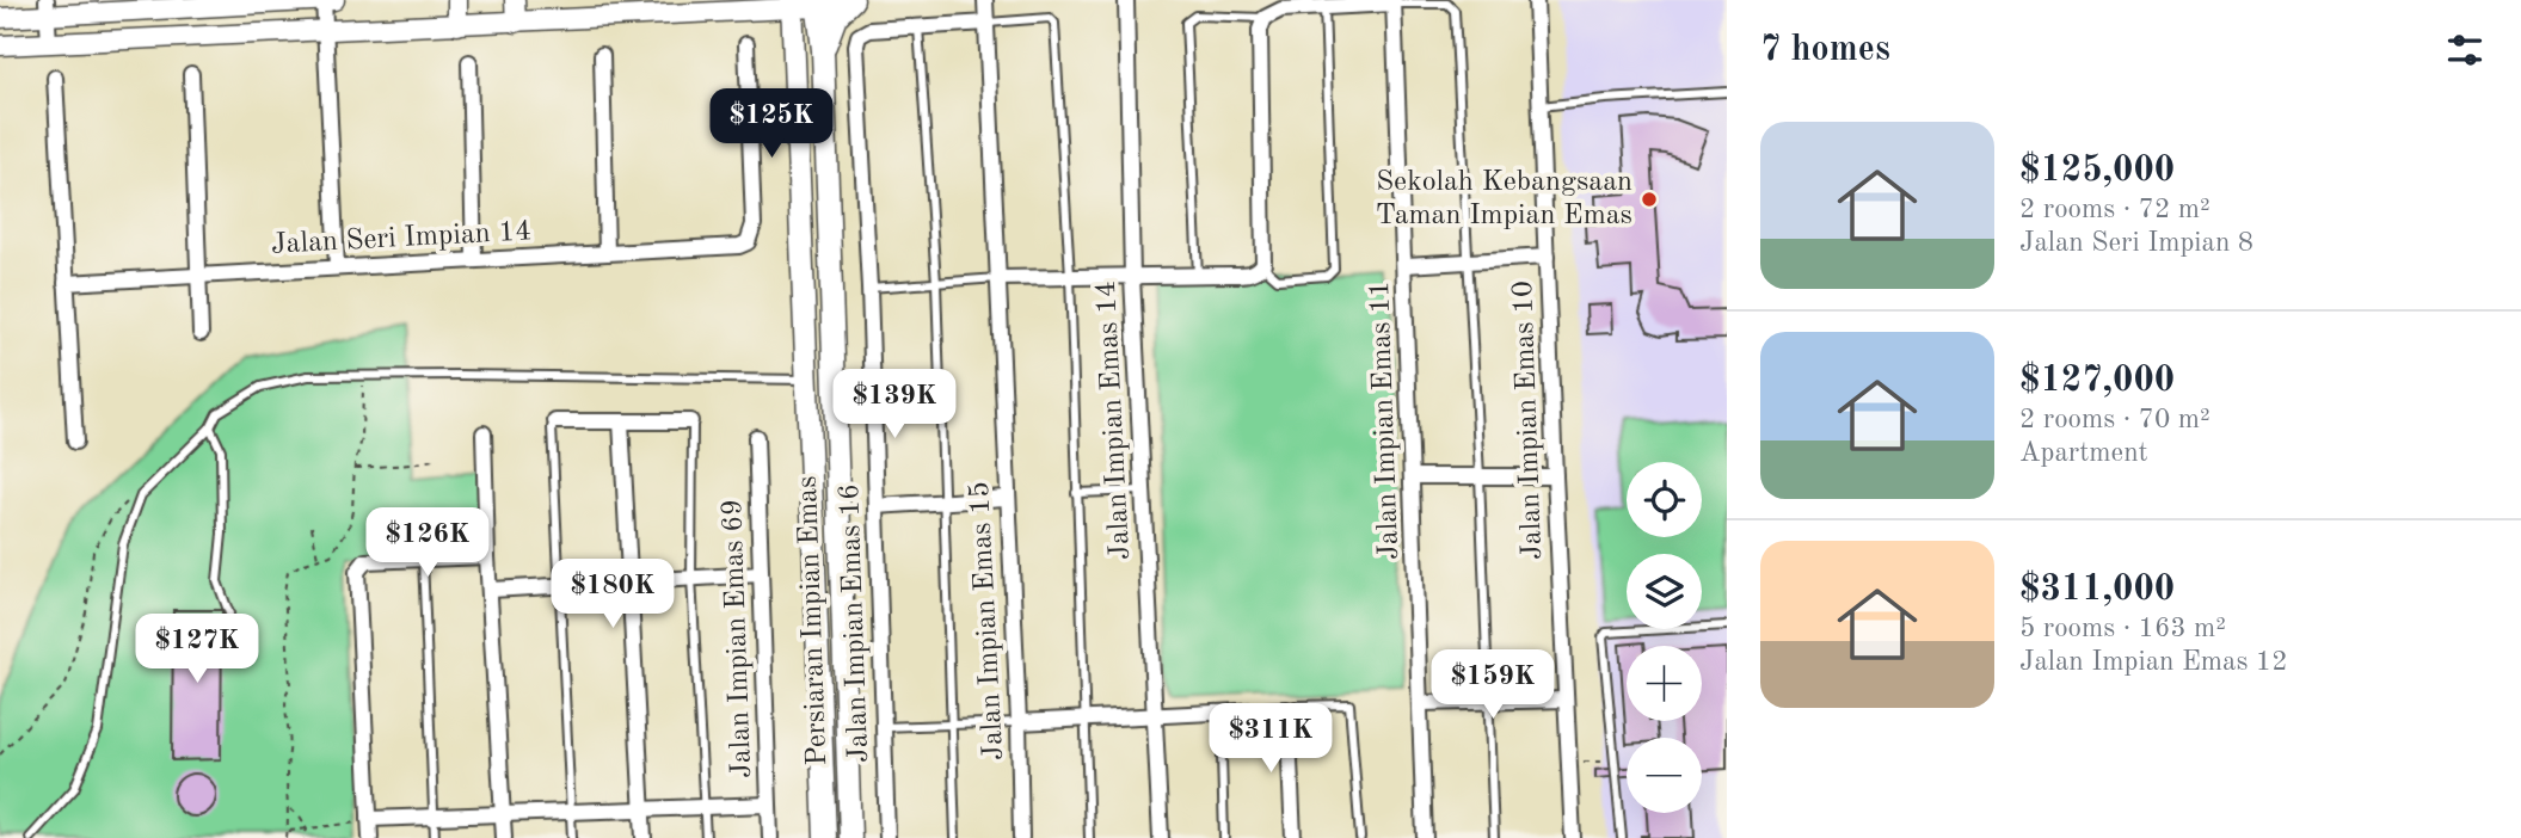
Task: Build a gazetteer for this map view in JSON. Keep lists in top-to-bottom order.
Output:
{
  "streets": {
    "main road": ["Persiaran Impian Emas"],
    "street": [
      "Jalan Seri Impian 14",
      "Jalan Impian Emas 14",
      "Jalan Impian Emas 11",
      "Jalan Impian Emas 10",
      "Jalan Impian Emas 15",
      "Jalan Impian Emas 16",
      "Jalan Impian Emas 69"
    ]
  },
  "crossings": [
    ["Jalan Impian Emas 15", "Jalan Impian Emas 16"]
  ],
  "places": ["Sekolah Kebangsaan Taman Impian Emas"],
  "page": {
    "heading": "7 homes",
    "price": [
      "$125K",
      "$139K",
      "$126K",
      "$180K",
      "$127K",
      "$159K",
      "$311K"
    ],
    "list": [
      {
        "name": "$125,000",
        "note": "2 rooms · 72 m² · Jalan Seri Impian 8"
      },
      {
        "name": "$127,000",
        "note": "2 rooms · 70 m² · Apartment"
      },
      {
        "name": "$311,000",
        "note": "5 rooms · 163 m² · Jalan Impian Emas 12"
      }
    ],
    "map_buttons": ["+", "−"]
  }
}
